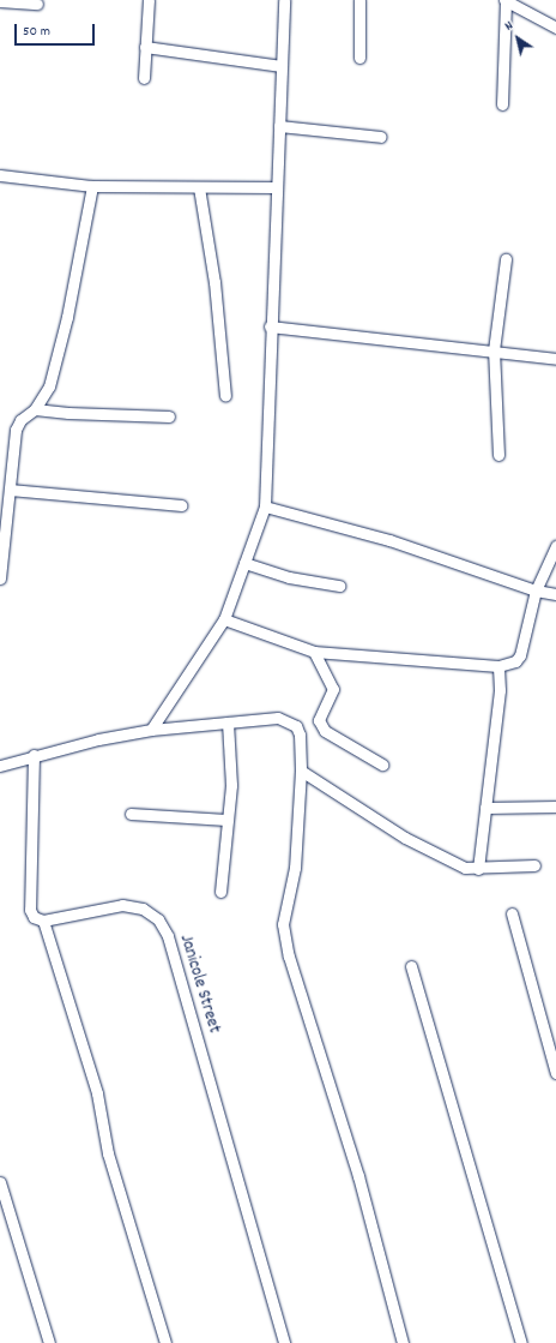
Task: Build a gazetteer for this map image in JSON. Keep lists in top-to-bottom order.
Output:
{
  "streets": {
    "street": ["Janicole Street"]
  },
  "scale_bar": "50 m",
  "north": "top left"
}
